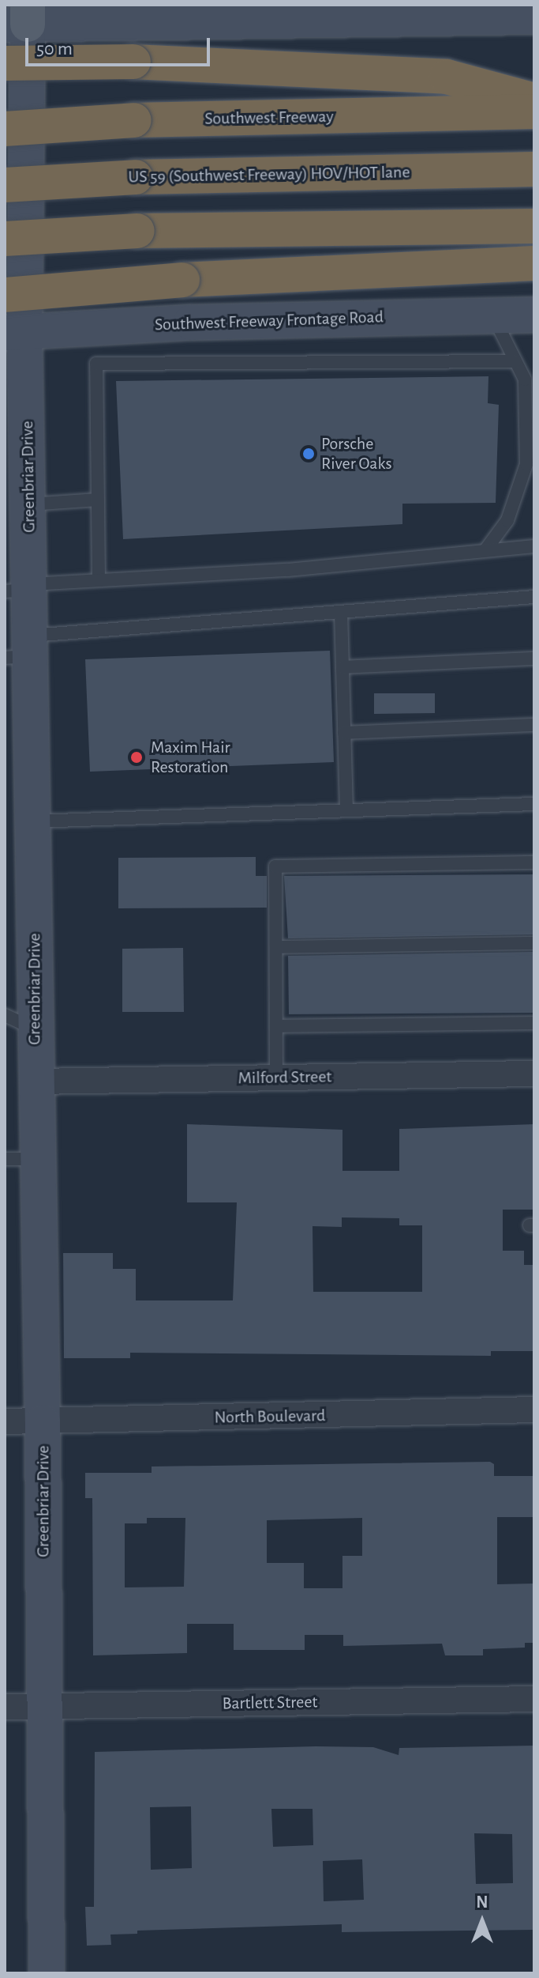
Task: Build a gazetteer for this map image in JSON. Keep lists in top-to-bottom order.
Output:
{
  "streets": {
    "highway": ["Southwest Freeway", "US 59 (Southwest Freeway) HOV/HOT lane"],
    "main road": ["Southwest Freeway Frontage Road", "Greenbriar Drive"],
    "street": ["Milford Street", "North Boulevard", "Bartlett Street"]
  },
  "crossings": [
    ["Southwest Freeway Frontage Road", "Greenbriar Drive"],
    ["Greenbriar Drive", "Milford Street"],
    ["Greenbriar Drive", "North Boulevard"],
    ["Greenbriar Drive", "Bartlett Street"]
  ],
  "places": ["Porsche River Oaks", "Maxim Hair Restoration"],
  "scale_bar": "50 m",
  "north": "top"
}
